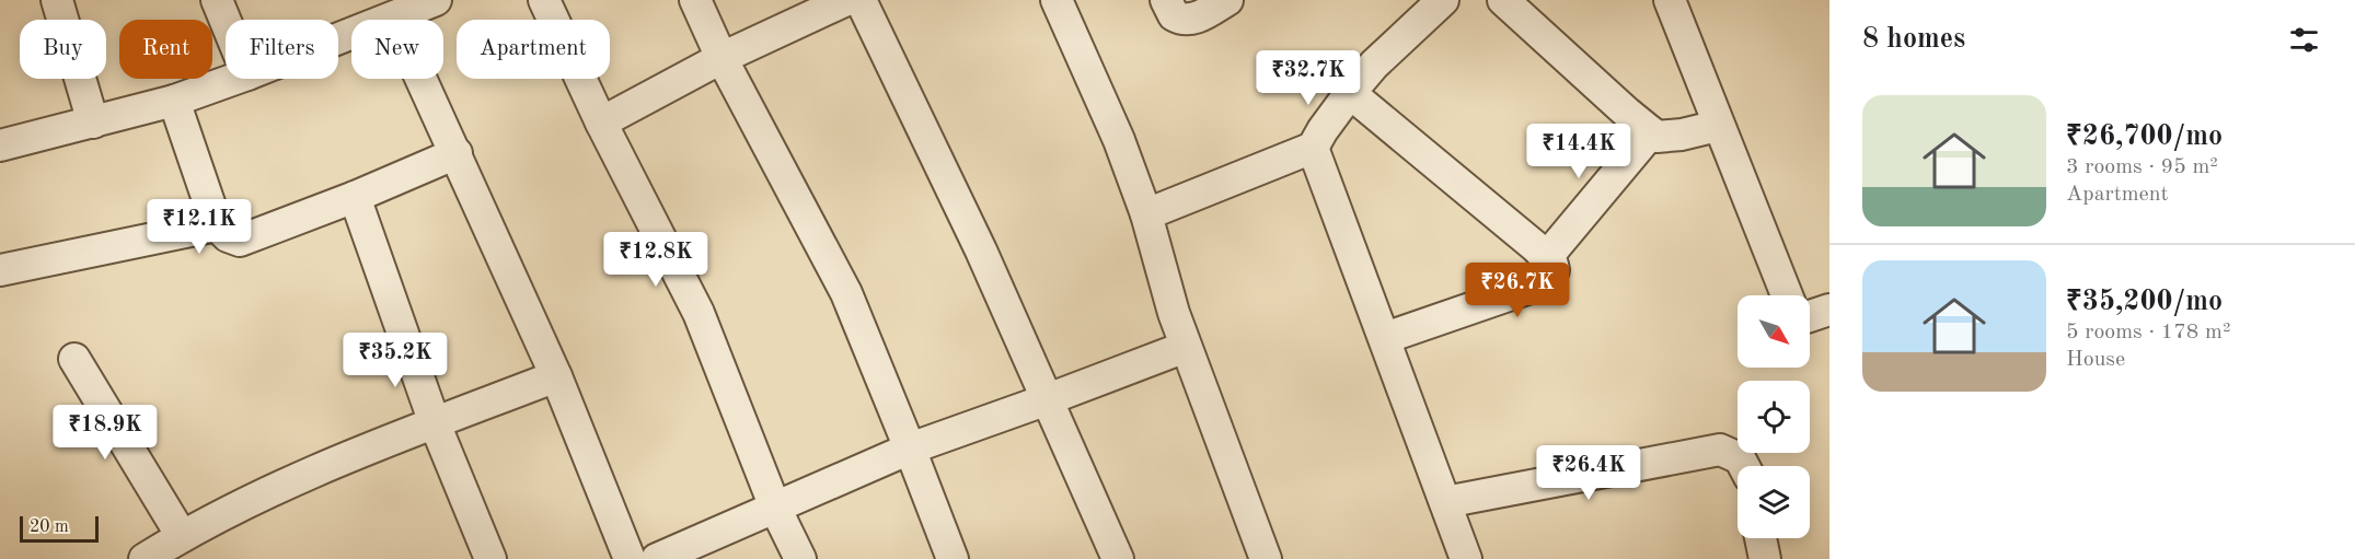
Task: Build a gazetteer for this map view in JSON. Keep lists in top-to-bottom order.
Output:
{
  "scale_bar": "20 m",
  "north": "bottom right",
  "page": {
    "heading": "8 homes",
    "chip": [
      "Buy",
      "Rent",
      "Filters",
      "New",
      "Apartment"
    ],
    "price": [
      "₹32.7K",
      "₹14.4K",
      "₹12.1K",
      "₹12.8K",
      "₹26.7K",
      "₹35.2K",
      "₹18.9K",
      "₹26.4K"
    ],
    "list": [
      {
        "name": "₹26,700/mo",
        "note": "3 rooms · 95 m² · Apartment"
      },
      {
        "name": "₹35,200/mo",
        "note": "5 rooms · 178 m² · House"
      }
    ],
    "scale": "20 m"
  }
}
